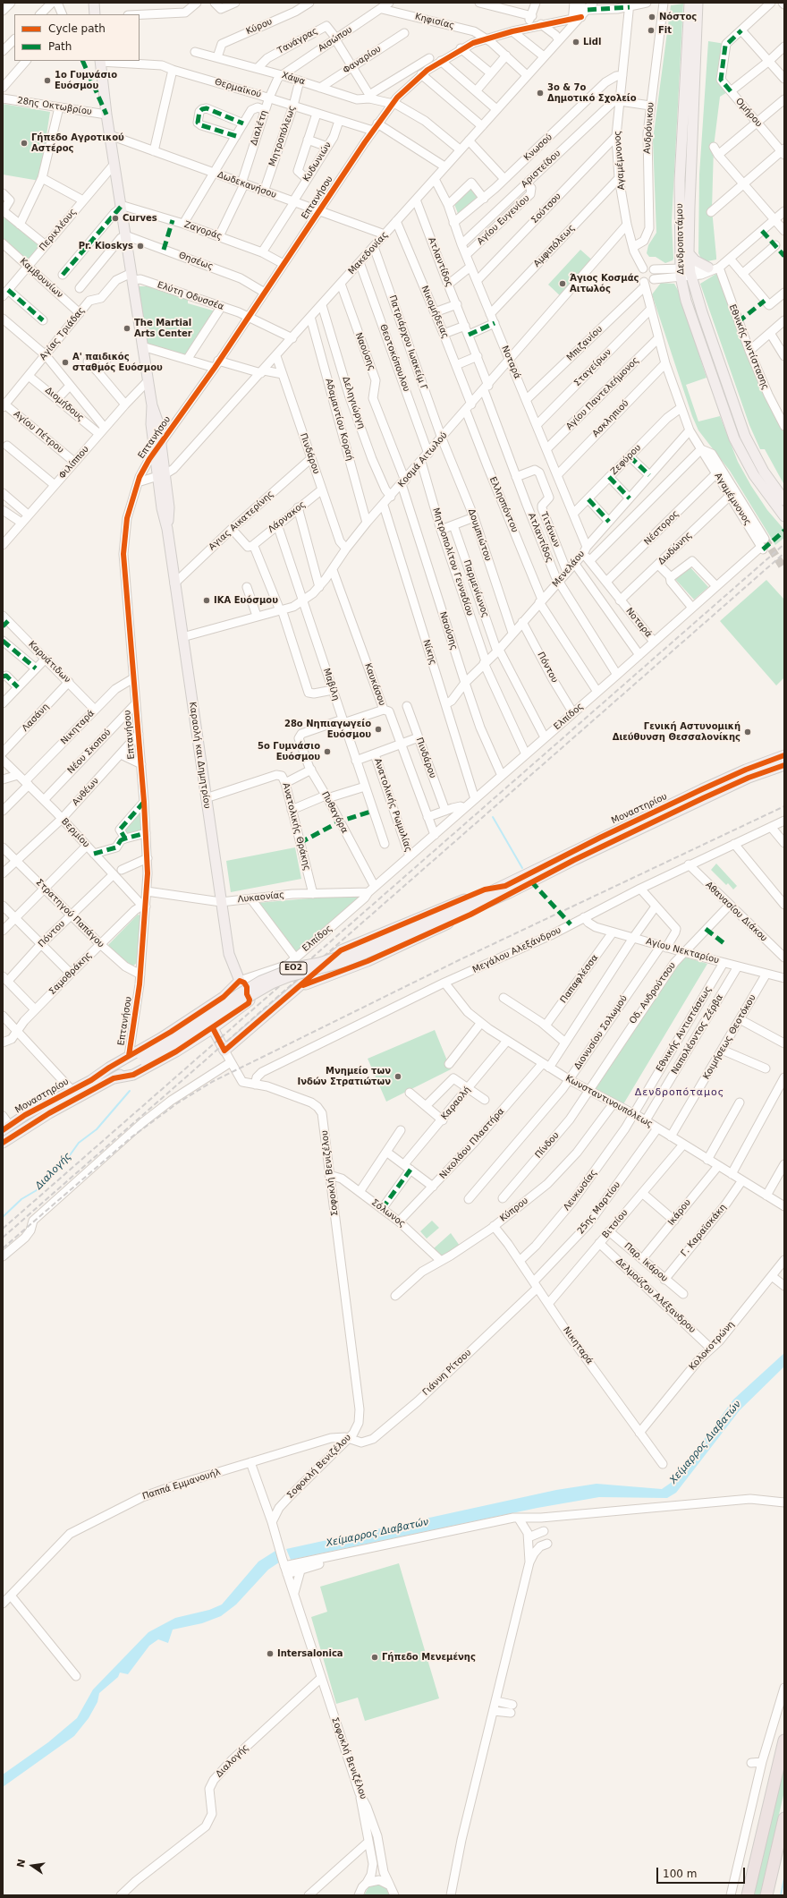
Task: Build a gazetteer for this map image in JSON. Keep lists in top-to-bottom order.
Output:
{
  "streets": {
    "main road": [
      "Δενδροποτάμου",
      "Καραολή και Δημητρίου",
      "Μοναστηρίου",
      "ΕΟ2",
      "Σοφοκλή Βενιζέλου"
    ],
    "street": [
      "Κηφισίας",
      "Κύρου",
      "Αισώπου",
      "Τανάγρας",
      "Φαναρίου",
      "Χάψα",
      "Θερμαϊκού",
      "28ης Οκτωβρίου",
      "Ομήρου",
      "Διαλέτη",
      "Ανδρόνικου",
      "Μητροπόλεως",
      "Κνωσού",
      "Αγαμέμνονος",
      "Κυδωνιών",
      "Αριστείδου",
      "Δωδεκανήσου",
      "Επτανήσου",
      "Σούτσου",
      "Αγίου Ευγενίου",
      "Περικλέους",
      "Ζαγοράς",
      "Αμφιπόλεως",
      "Μακεδονίας",
      "Θησέως",
      "Ατλαντίδος",
      "Καμβουνίων",
      "Ελύτη Οδυσσέα",
      "Νικομήδειας",
      "Αγίας Τριάδας",
      "Πατριάρχου Ιωακείμ Γ",
      "Μπιζανίου",
      "Εθνικής Αντίστασης",
      "Ναούσης",
      "Θεοτοκόπουλου",
      "Νοταρά",
      "Σταγείρων",
      "Αγίου Παντελεήμονος",
      "Δεληγιώργη",
      "Διομήδους",
      "Ασκληπιού",
      "Αδαμαντίου Κοραή",
      "Αγίου Πέτρου",
      "Πινδάρου",
      "Κοσμά Αιτωλού",
      "Ζεφύρου",
      "Φιλίππου",
      "Ελλησπόντου",
      "Λάρνακος",
      "Αγιας Αικατερίνης",
      "Νέστορος",
      "Τιτάνων",
      "Δουμπιώτου",
      "Δωδώνης",
      "Μητροπολίτου Γενναδίου",
      "Μενελάου",
      "Παρμενίωνος",
      "Νίκης",
      "Καρυάτιδων",
      "Πόντου",
      "Μαβίλη",
      "Καυκάσου",
      "Ελπίδος",
      "Λασάνη",
      "Νικηταρά",
      "Νέου Σκοπού",
      "Ανθέων",
      "Ανατολικής Ρωμυλίας",
      "Πυθαγόρα",
      "Ανατολικής Θράκης",
      "Βερμίου",
      "Λυκαονίας",
      "Αθανασίου Διάκου",
      "Στρατηγού Παπάγου",
      "Μεγάλου Αλεξάνδρου",
      "Αγίου Νεκταρίου",
      "Σαμοθράκης",
      "Παπαφλέσσα",
      "Οδ. Ανδρούτσου",
      "Εθνικής Αντιστάσεως",
      "Διονυσίου Σολωμού",
      "Ναπολέοντος Ζέρβα",
      "Κοιμήσεως Θεοτόκου",
      "Κωνσταντινουπόλεως",
      "Καραολή",
      "Νικολάου Πλαστήρα",
      "Πίνδου",
      "Λευκωσίας",
      "25ης Μαρτίου",
      "Κύπρου",
      "Ικάρου",
      "Σόλωνος",
      "Βιτσίου",
      "Γ. Καραϊσκάκη",
      "Παρ. Ικάρου",
      "Δελμούζου Αλέξανδρου",
      "Κολοκοτρώνη",
      "Γιάννη Ρίτσου",
      "Παππά Εμμανουήλ",
      "Διαλογής"
    ]
  },
  "crossings": [
    ["Κηφισίας", "Αισώπου"],
    ["Κηφισίας", "Επτανήσου"],
    ["Κηφισίας", "Μακεδονίας"],
    ["Κύρου", "Χάψα"],
    ["Αισώπου", "Τανάγρας"],
    ["Αισώπου", "Χάψα"],
    ["Αισώπου", "Διαλέτη"],
    ["Τανάγρας", "Φαναρίου"],
    ["Τανάγρας", "Χάψα"],
    ["Φαναρίου", "Χάψα"],
    ["Χάψα", "Διαλέτη"],
    ["Χάψα", "Μητροπόλεως"],
    ["Χάψα", "Επτανήσου"],
    ["Χάψα", "Μακεδονίας"],
    ["Θερμαϊκού", "Διαλέτη"],
    ["Θερμαϊκού", "Μητροπόλεως"],
    ["Θερμαϊκού", "Κυδωνιών"],
    ["Θερμαϊκού", "Επτανήσου"],
    ["Θερμαϊκού", "Καραολή και Δημητρίου"],
    ["28ης Οκτωβρίου", "Καραολή και Δημητρίου"],
    ["Διαλέτη", "Δωδεκανήσου"],
    ["Διαλέτη", "Ζαγοράς"],
    ["Ανδρόνικου", "Αγαμέμνονος"],
    ["Μητροπόλεως", "Δωδεκανήσου"],
    ["Κνωσού", "Αγαμέμνονος"],
    ["Κνωσού", "Νοταρά"],
    ["Αγαμέμνονος", "Αριστείδου"],
    ["Αγαμέμνονος", "Σούτσου"],
    ["Αγαμέμνονος", "Αμφιπόλεως"],
    ["Αγαμέμνονος", "Μπιζανίου"],
    ["Αγαμέμνονος", "Σταγείρων"],
    ["Αγαμέμνονος", "Αγίου Παντελεήμονος"],
    ["Αγαμέμνονος", "Ασκληπιού"],
    ["Αγαμέμνονος", "Κοσμά Αιτωλού"],
    ["Αγαμέμνονος", "Ζεφύρου"],
    ["Αγαμέμνονος", "Νέστορος"],
    ["Αγαμέμνονος", "Δωδώνης"],
    ["Αγαμέμνονος", "Μενελάου"],
    ["Αγαμέμνονος", "Ελπίδος"],
    ["Κυδωνιών", "Δωδεκανήσου"],
    ["Κυδωνιών", "Ζαγοράς"],
    ["Αριστείδου", "Αγίου Ευγενίου"],
    ["Αριστείδου", "Νοταρά"],
    ["Δωδεκανήσου", "Επτανήσου"],
    ["Δωδεκανήσου", "Μακεδονίας"],
    ["Δωδεκανήσου", "Καραολή και Δημητρίου"],
    ["Επτανήσου", "Ζαγοράς"],
    ["Επτανήσου", "Μακεδονίας"],
    ["Επτανήσου", "Θησέως"],
    ["Επτανήσου", "Ελύτη Οδυσσέα"],
    ["Επτανήσου", "Νικηταρά"],
    ["Επτανήσου", "Νέου Σκοπού"],
    ["Επτανήσου", "Καραολή και Δημητρίου"],
    ["Επτανήσου", "Ανθέων"],
    ["Επτανήσου", "Βερμίου"],
    ["Επτανήσου", "Λυκαονίας"],
    ["Επτανήσου", "Στρατηγού Παπάγου"],
    ["Επτανήσου", "Σαμοθράκης"],
    ["Σούτσου", "Νοταρά"],
    ["Αγίου Ευγενίου", "Νοταρά"],
    ["Περικλέους", "Καμβουνίων"],
    ["Περικλέους", "Καραολή και Δημητρίου"],
    ["Ζαγοράς", "Καραολή και Δημητρίου"],
    ["Αμφιπόλεως", "Νοταρά"],
    ["Μακεδονίας", "Ατλαντίδος"],
    ["Μακεδονίας", "Ελύτη Οδυσσέα"],
    ["Μακεδονίας", "Νικομήδειας"],
    ["Μακεδονίας", "Πατριάρχου Ιωακείμ Γ"],
    ["Μακεδονίας", "Ναούσης"],
    ["Μακεδονίας", "Θεοτοκόπουλου"],
    ["Μακεδονίας", "Νοταρά"],
    ["Μακεδονίας", "Δεληγιώργη"],
    ["Μακεδονίας", "Αδαμαντίου Κοραή"],
    ["Μακεδονίας", "Πινδάρου"],
    ["Μακεδονίας", "Καραολή και Δημητρίου"],
    ["Θησέως", "Καραολή και Δημητρίου"],
    ["Ατλαντίδος", "Κοσμά Αιτωλού"],
    ["Ατλαντίδος", "Τιτάνων"],
    ["Ατλαντίδος", "Μενελάου"],
    ["Ατλαντίδος", "Ελπίδος"],
    ["Καμβουνίων", "Αγίας Τριάδας"],
    ["Ελύτη Οδυσσέα", "Αγίας Τριάδας"],
    ["Ελύτη Οδυσσέα", "Καραολή και Δημητρίου"],
    ["Νικομήδειας", "Κοσμά Αιτωλού"],
    ["Νικομήδειας", "Ελλησπόντου"],
    ["Αγίας Τριάδας", "Διομήδους"],
    ["Αγίας Τριάδας", "Αγίου Πέτρου"],
    ["Αγίας Τριάδας", "Καραολή και Δημητρίου"],
    ["Πατριάρχου Ιωακείμ Γ", "Κοσμά Αιτωλού"],
    ["Πατριάρχου Ιωακείμ Γ", "Δουμπιώτου"],
    ["Μπιζανίου", "Νοταρά"],
    ["Ναούσης", "Κοσμά Αιτωλού"],
    ["Ναούσης", "Μενελάου"],
    ["Ναούσης", "Ελπίδος"],
    ["Θεοτοκόπουλου", "Κοσμά Αιτωλού"],
    ["Νοταρά", "Σταγείρων"],
    ["Νοταρά", "Αγίου Παντελεήμονος"],
    ["Νοταρά", "Ασκληπιού"],
    ["Νοταρά", "Κοσμά Αιτωλού"],
    ["Νοταρά", "Ζεφύρου"],
    ["Νοταρά", "Νέστορος"],
    ["Νοταρά", "Δωδώνης"],
    ["Νοταρά", "Μενελάου"],
    ["Νοταρά", "Ελπίδος"],
    ["Δεληγιώργη", "Κοσμά Αιτωλού"],
    ["Διομήδους", "Φιλίππου"],
    ["Αδαμαντίου Κοραή", "Κοσμά Αιτωλού"],
    ["Αγίου Πέτρου", "Φιλίππου"],
    ["Πινδάρου", "Κοσμά Αιτωλού"],
    ["Πινδάρου", "Λάρνακος"],
    ["Πινδάρου", "Αγιας Αικατερίνης"],
    ["Κοσμά Αιτωλού", "Ελλησπόντου"],
    ["Κοσμά Αιτωλού", "Δουμπιώτου"],
    ["Κοσμά Αιτωλού", "Μητροπολίτου Γενναδίου"],
    ["Κοσμά Αιτωλού", "Νίκης"],
    ["Κοσμά Αιτωλού", "Μαβίλη"],
    ["Κοσμά Αιτωλού", "Καυκάσου"],
    ["Κοσμά Αιτωλού", "Καραολή και Δημητρίου"],
    ["Φιλίππου", "Καραολή και Δημητρίου"],
    ["Ελλησπόντου", "Μενελάου"],
    ["Ελλησπόντου", "Ελπίδος"],
    ["Λάρνακος", "Μαβίλη"],
    ["Αγιας Αικατερίνης", "Καραολή και Δημητρίου"],
    ["Τιτάνων", "Μενελάου"],
    ["Δουμπιώτου", "Μενελάου"],
    ["Μητροπολίτου Γενναδίου", "Μενελάου"],
    ["Μητροπολίτου Γενναδίου", "Ελπίδος"],
    ["Μενελάου", "Παρμενίωνος"],
    ["Μενελάου", "Νίκης"],
    ["Μενελάου", "Πόντου"],
    ["Παρμενίωνος", "Ελπίδος"],
    ["Νίκης", "Ελπίδος"],
    ["Καρυάτιδων", "Λασάνη"],
    ["Καρυάτιδων", "Νικηταρά"],
    ["Πόντου", "Ελπίδος"],
    ["Πόντου", "Βερμίου"],
    ["Πόντου", "Στρατηγού Παπάγου"],
    ["Μαβίλη", "Πυθαγόρα"],
    ["Καυκάσου", "Ελπίδος"],
    ["Ελπίδος", "Καραολή και Δημητρίου"],
    ["Ελπίδος", "Ανατολικής Ρωμυλίας"],
    ["Ελπίδος", "Πυθαγόρα"],
    ["Ελπίδος", "Λυκαονίας"],
    ["Νικηταρά", "Βερμίου"],
    ["Νικηταρά", "Λευκωσίας"],
    ["Νικηταρά", "25ης Μαρτίου"],
    ["Νικηταρά", "Κύπρου"],
    ["Νικηταρά", "Βιτσίου"],
    ["Νικηταρά", "Κολοκοτρώνη"],
    ["Νικηταρά", "Γιάννη Ρίτσου"],
    ["Νέου Σκοπού", "Βερμίου"],
    ["Καραολή και Δημητρίου", "Ανατολικής Θράκης"],
    ["Καραολή και Δημητρίου", "Λυκαονίας"],
    ["Καραολή και Δημητρίου", "Σοφοκλή Βενιζέλου"],
    ["Ανθέων", "Βερμίου"],
    ["Ανθέων", "Στρατηγού Παπάγου"],
    ["Ανατολικής Θράκης", "Λυκαονίας"],
    ["Βερμίου", "Σαμοθράκης"],
    ["Αθανασίου Διάκου", "Μεγάλου Αλεξάνδρου"],
    ["Αθανασίου Διάκου", "Οδ. Ανδρούτσου"],
    ["Στρατηγού Παπάγου", "Σαμοθράκης"],
    ["Μεγάλου Αλεξάνδρου", "Αγίου Νεκταρίου"],
    ["Μεγάλου Αλεξάνδρου", "Κωνσταντινουπόλεως"],
    ["Μεγάλου Αλεξάνδρου", "Σοφοκλή Βενιζέλου"],
    ["Αγίου Νεκταρίου", "Παπαφλέσσα"],
    ["Αγίου Νεκταρίου", "Οδ. Ανδρούτσου"],
    ["Αγίου Νεκταρίου", "Εθνικής Αντιστάσεως"],
    ["Αγίου Νεκταρίου", "Διονυσίου Σολωμού"],
    ["Αγίου Νεκταρίου", "Ναπολέοντος Ζέρβα"],
    ["Αγίου Νεκταρίου", "Κοιμήσεως Θεοτόκου"],
    ["Αγίου Νεκταρίου", "Νικολάου Πλαστήρα"],
    ["Οδ. Ανδρούτσου", "Κωνσταντινουπόλεως"],
    ["Οδ. Ανδρούτσου", "Πίνδου"],
    ["Εθνικής Αντιστάσεως", "Κωνσταντινουπόλεως"],
    ["Εθνικής Αντιστάσεως", "Λευκωσίας"],
    ["Διονυσίου Σολωμού", "Κωνσταντινουπόλεως"],
    ["Διονυσίου Σολωμού", "Νικολάου Πλαστήρα"],
    ["Ναπολέοντος Ζέρβα", "Κωνσταντινουπόλεως"],
    ["Κοιμήσεως Θεοτόκου", "Κωνσταντινουπόλεως"],
    ["Κωνσταντινουπόλεως", "Καραολή"],
    ["Κωνσταντινουπόλεως", "Νικολάου Πλαστήρα"],
    ["Κωνσταντινουπόλεως", "Πίνδου"],
    ["Κωνσταντινουπόλεως", "Λευκωσίας"],
    ["Κωνσταντινουπόλεως", "25ης Μαρτίου"],
    ["Κωνσταντινουπόλεως", "Κύπρου"],
    ["Κωνσταντινουπόλεως", "Ικάρου"],
    ["Κωνσταντινουπόλεως", "Βιτσίου"],
    ["Κωνσταντινουπόλεως", "Γ. Καραϊσκάκη"],
    ["Καραολή", "Σόλωνος"],
    ["Νικολάου Πλαστήρα", "Σόλωνος"],
    ["Σοφοκλή Βενιζέλου", "Σόλωνος"],
    ["Σοφοκλή Βενιζέλου", "Γιάννη Ρίτσου"],
    ["Σοφοκλή Βενιζέλου", "Παππά Εμμανουήλ"],
    ["Σοφοκλή Βενιζέλου", "Διαλογής"],
    ["25ης Μαρτίου", "Γιάννη Ρίτσου"],
    ["Κύπρου", "Σόλωνος"],
    ["Ικάρου", "Παρ. Ικάρου"],
    ["Βιτσίου", "Παρ. Ικάρου"],
    ["Βιτσίου", "Δελμούζου Αλέξανδρου"],
    ["Γ. Καραϊσκάκη", "Παρ. Ικάρου"],
    ["Δελμούζου Αλέξανδρου", "Κολοκοτρώνη"],
    ["Γιάννη Ρίτσου", "Παππά Εμμανουήλ"]
  ],
  "districts": ["Δενδροπόταμος"],
  "water": ["Διαλογής", "Χείμαρρος Διαβατών"],
  "places": [
    "Νόστος",
    "Fit",
    "Lidl",
    "1ο Γυμνάσιο Ευόσμου",
    "3ο & 7ο Δημοτικό Σχολείο",
    "Γήπεδο Αγροτικού Αστέρος",
    "Curves",
    "Pr. Kioskys",
    "Άγιος Κοσμάς Αιτωλός",
    "The Martial Arts Center",
    "Α' παιδικός σταθμός Ευόσμου",
    "ΙΚΑ Ευόσμου",
    "28ο Νηπιαγωγείο Ευόσμου",
    "Γενική Αστυνομική Διεύθυνση Θεσσαλονίκης",
    "5ο Γυμνάσιο Ευόσμου",
    "Μνημείο των Ινδών Στρατιώτων",
    "Intersalonica",
    "Γήπεδο Μενεμένης"
  ],
  "legend": ["Cycle path", "Path"],
  "scale_bar": "100 m",
  "north": "left"
}
